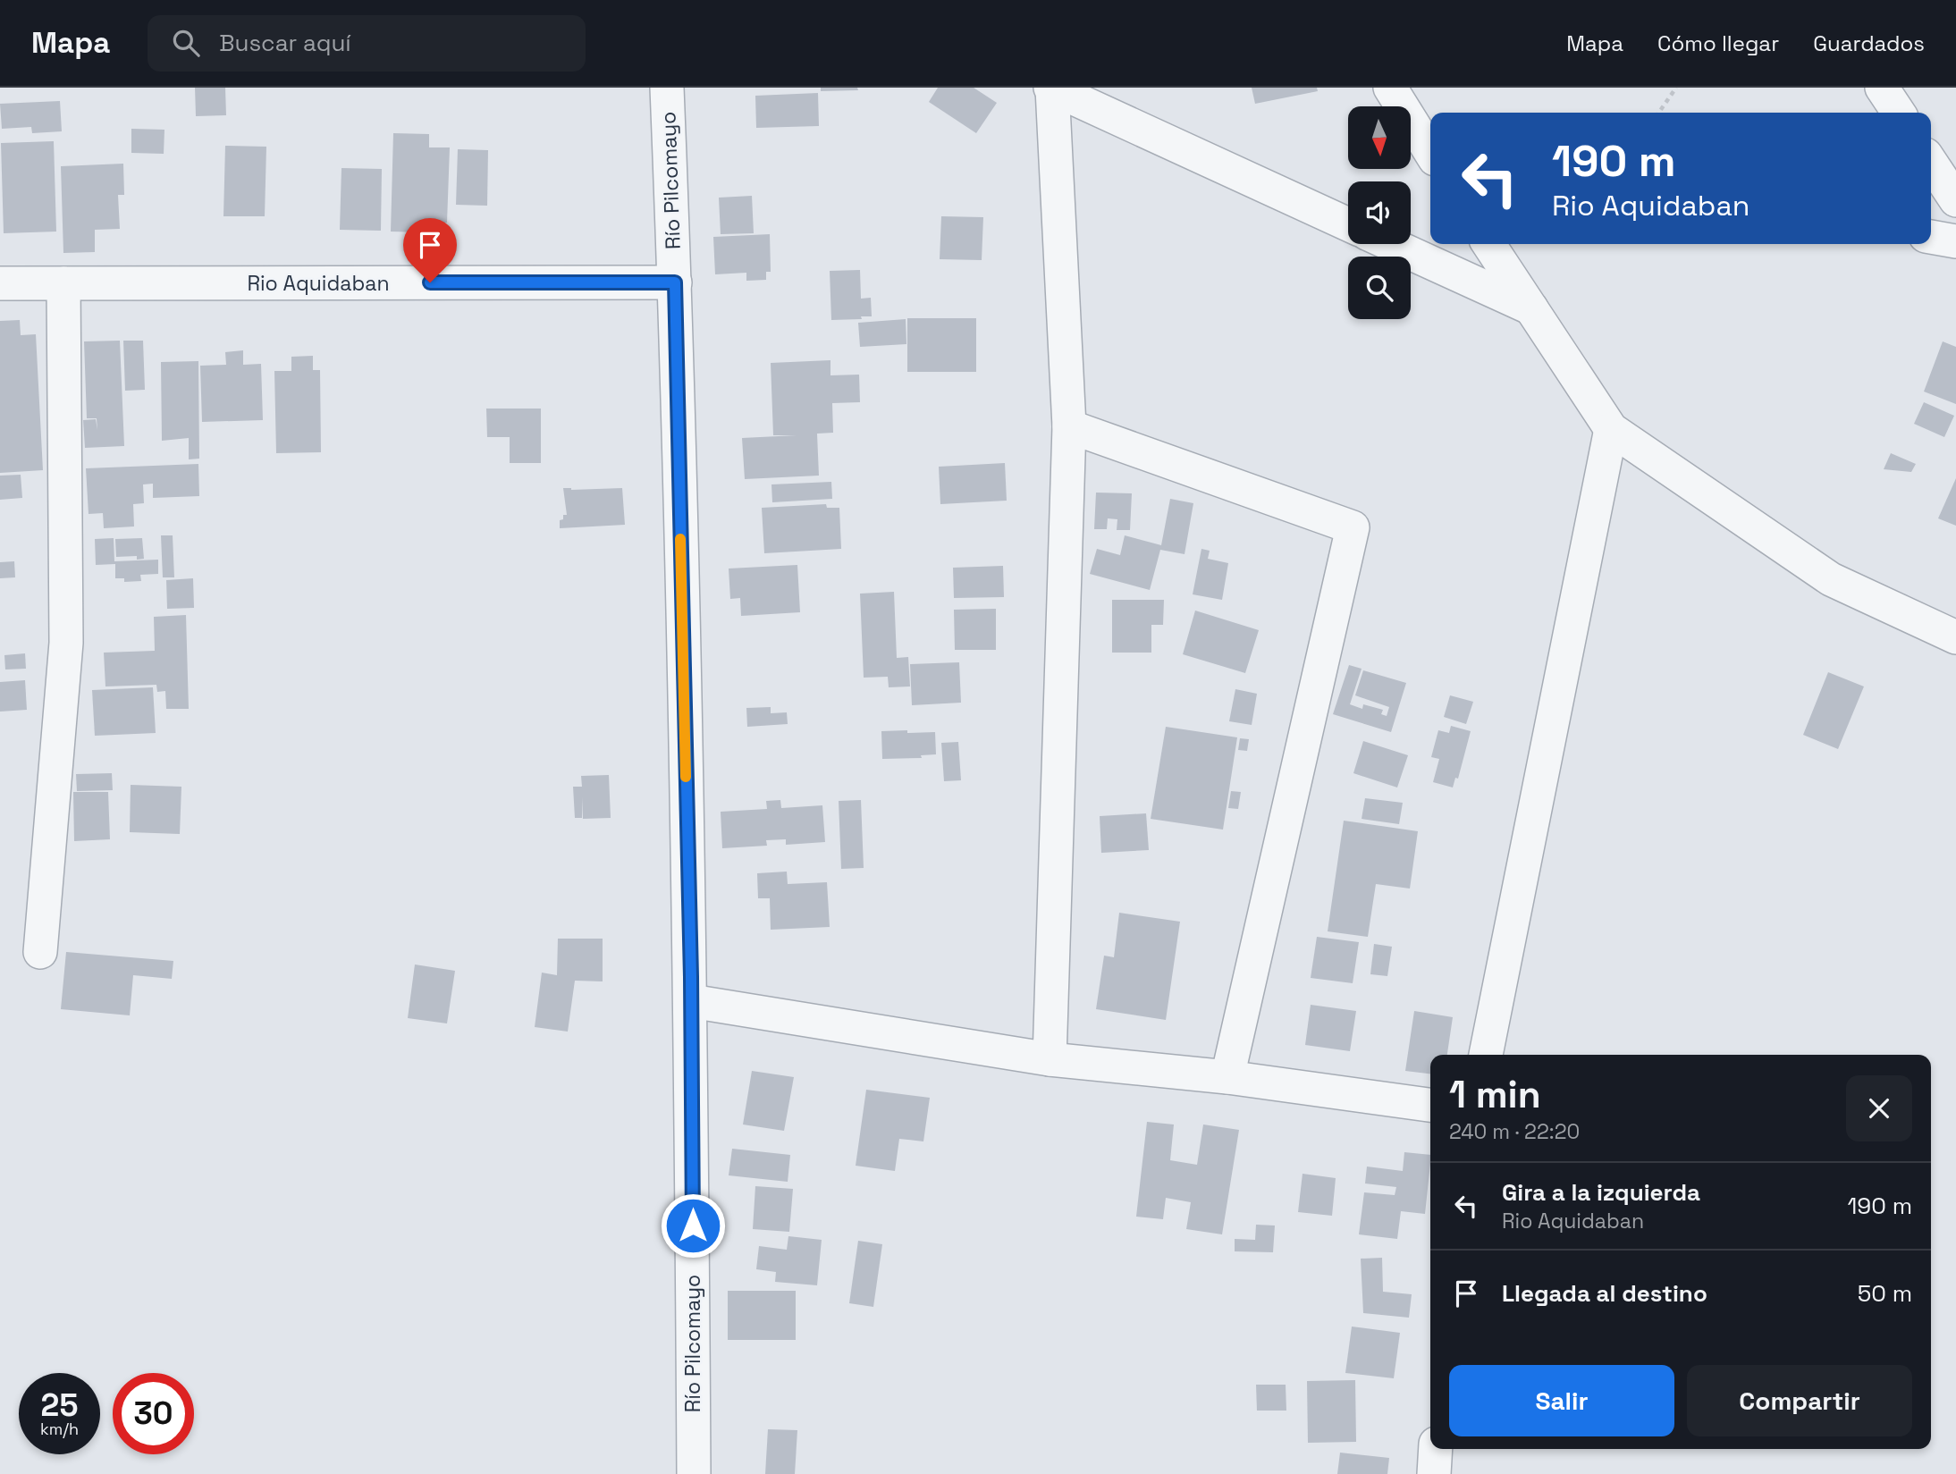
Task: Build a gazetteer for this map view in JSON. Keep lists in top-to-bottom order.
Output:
{
  "streets": {
    "street": ["Río Pilcomayo", "Rio Aquidaban"]
  },
  "crossings": [
    ["Río Pilcomayo", "Rio Aquidaban"]
  ],
  "north": "bottom",
  "page": {
    "header": "Mapa",
    "search": "Buscar aquí",
    "nav": ["Mapa", "Cómo llegar", "Guardados"],
    "turn": ["190 m", "Rio Aquidaban"],
    "heading": ["1 min", "240 m · 22:20"],
    "list": [
      {
        "name": "Gira a la izquierda",
        "note": "Rio Aquidaban",
        "value": "190 m"
      },
      {
        "name": "Llegada al destino",
        "value": "50 m"
      }
    ],
    "buttons": ["Salir", "Compartir"],
    "speed": "25 km/h",
    "limit": "30"
  }
}
